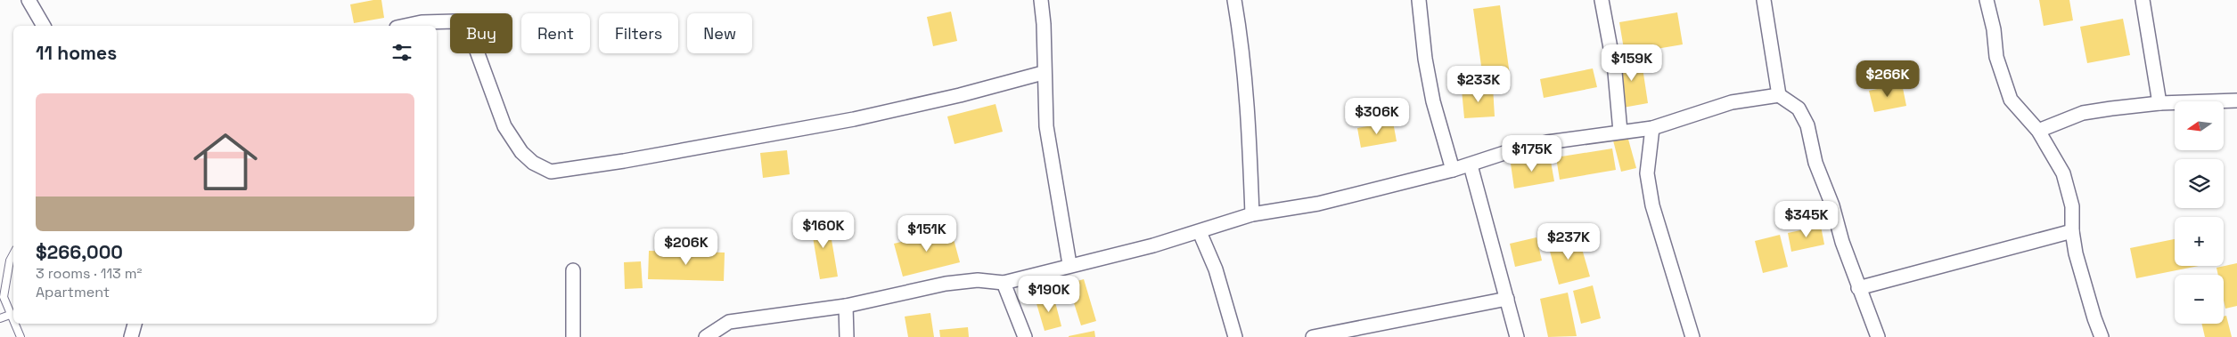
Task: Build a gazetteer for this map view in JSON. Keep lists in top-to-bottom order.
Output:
{
  "north": "left",
  "page": {
    "chip": [
      "Buy",
      "Rent",
      "Filters",
      "New"
    ],
    "heading": "11 homes",
    "price": [
      "$159K",
      "$266K",
      "$233K",
      "$306K",
      "$175K",
      "$345K",
      "$160K",
      "$151K",
      "$237K",
      "$206K",
      "$190K"
    ],
    "list": [
      {
        "name": "$266,000",
        "note": "3 rooms · 113 m² · Apartment"
      }
    ],
    "map_buttons": ["+", "−"]
  }
}
